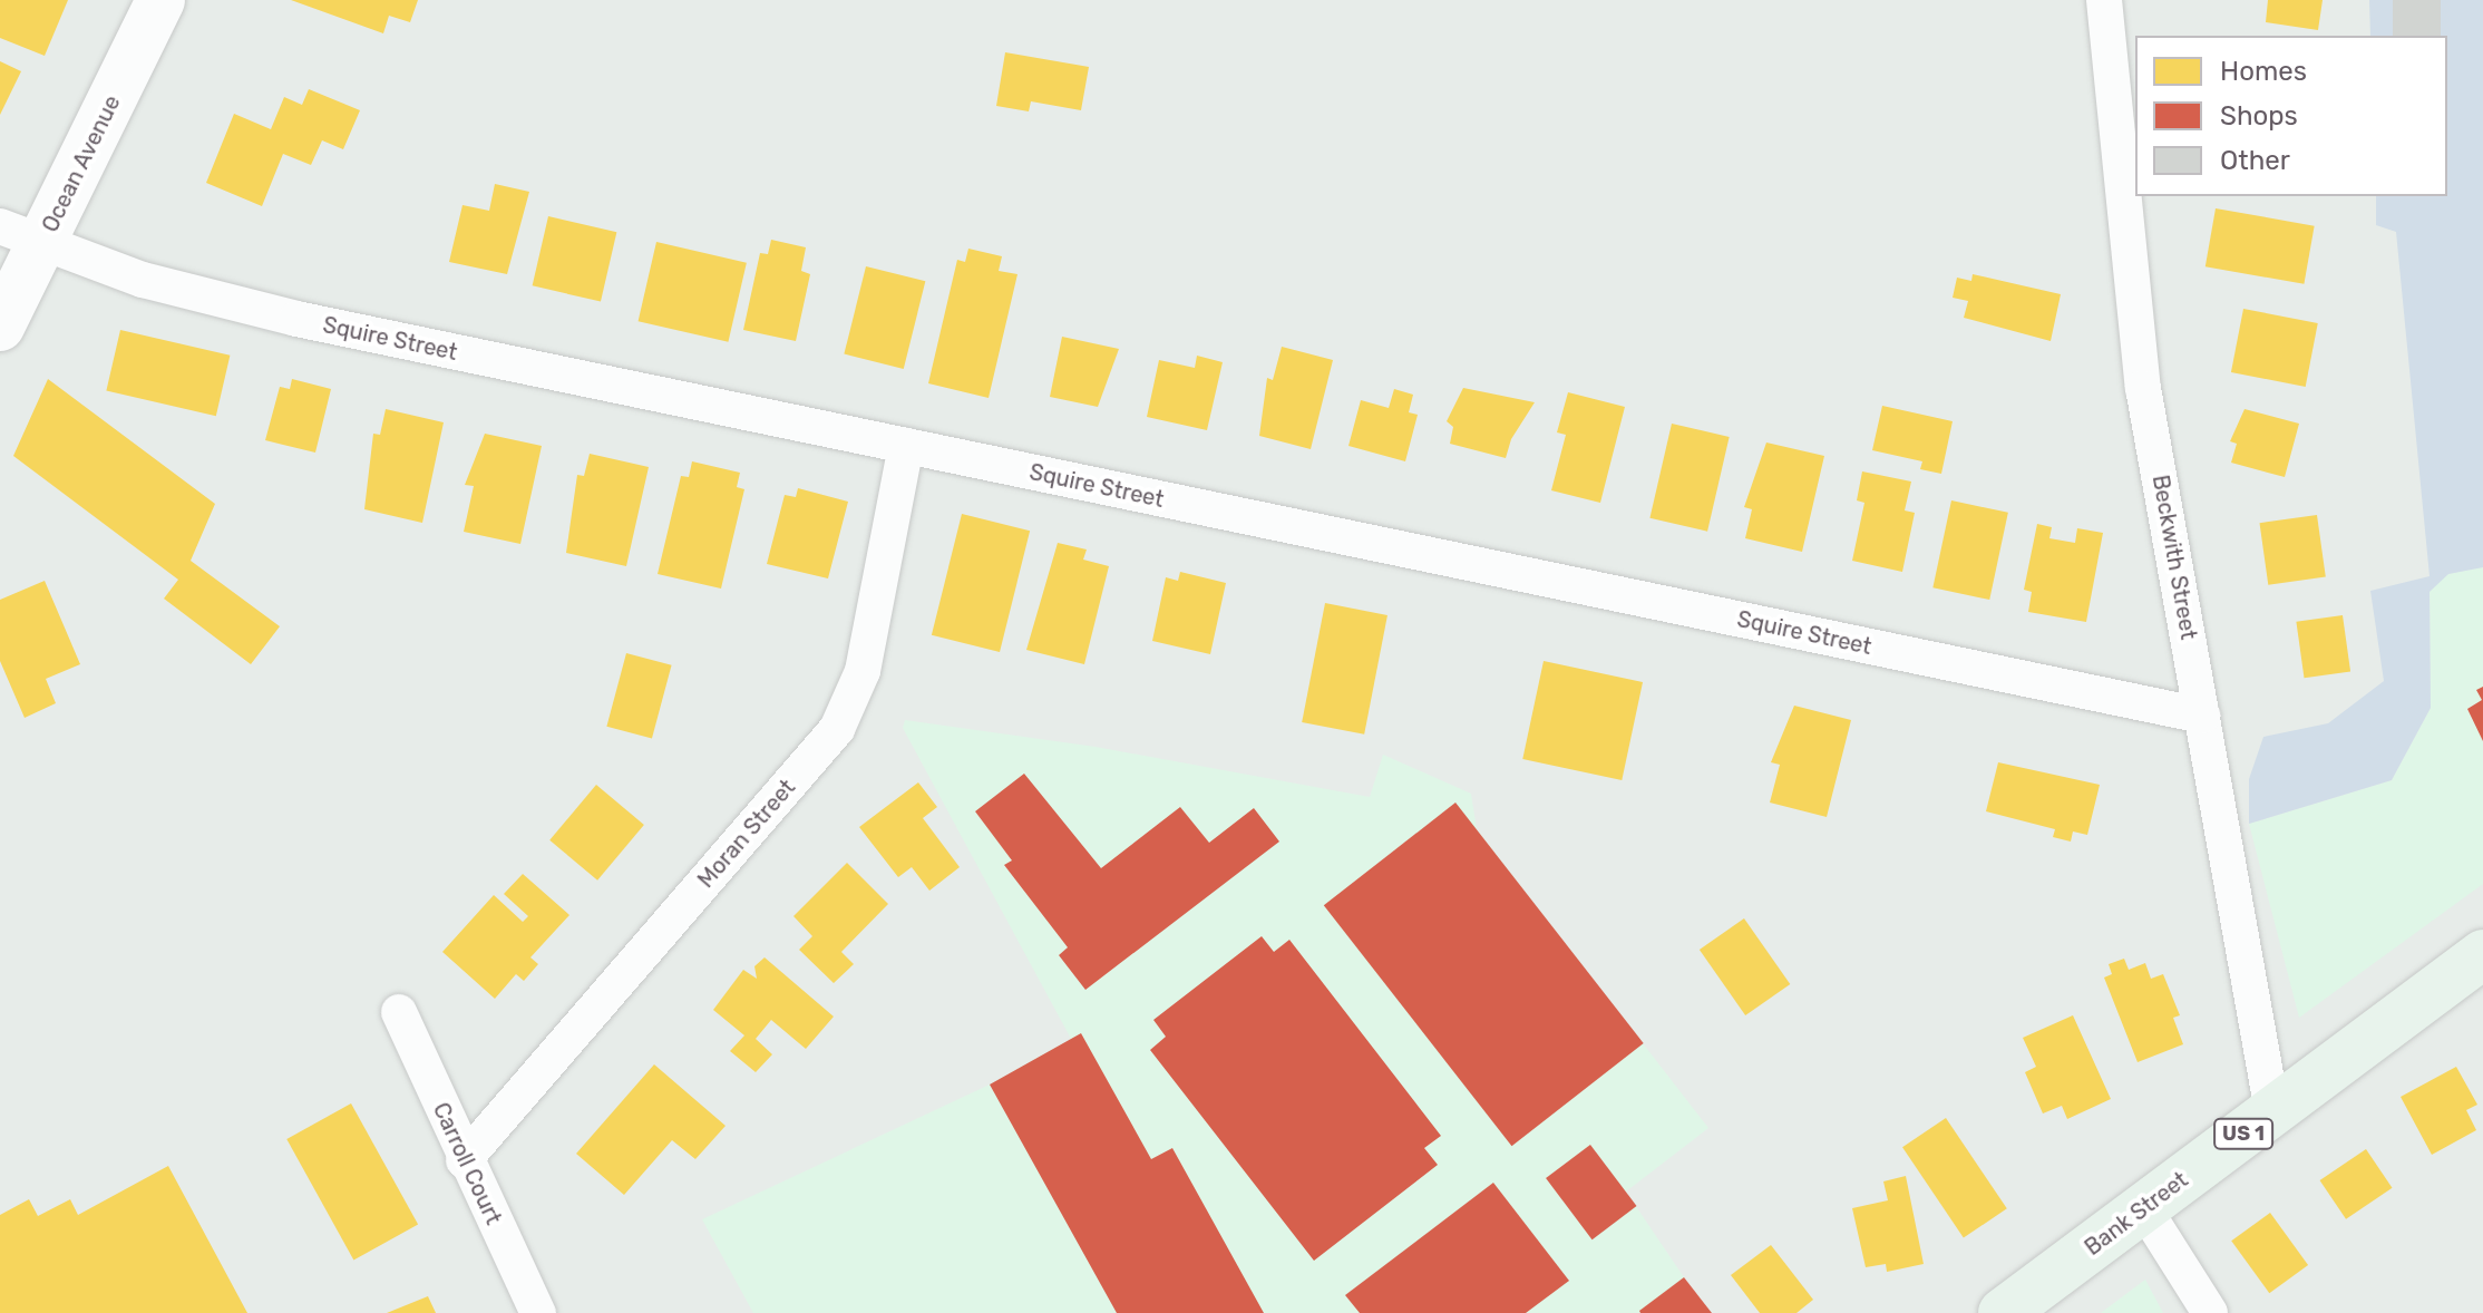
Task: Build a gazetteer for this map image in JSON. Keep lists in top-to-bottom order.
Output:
{
  "streets": {
    "main road": ["Ocean Avenue", "US 1", "Bank Street"],
    "street": [
      "Squire Street",
      "Beckwith Street",
      "Moran Street",
      "Carroll Court"
    ]
  },
  "crossings": [
    ["Ocean Avenue", "Squire Street"],
    ["Squire Street", "Beckwith Street"],
    ["Squire Street", "Moran Street"],
    ["Beckwith Street", "Bank Street"],
    ["Moran Street", "Carroll Court"]
  ],
  "legend": ["Homes", "Shops", "Other"]
}
